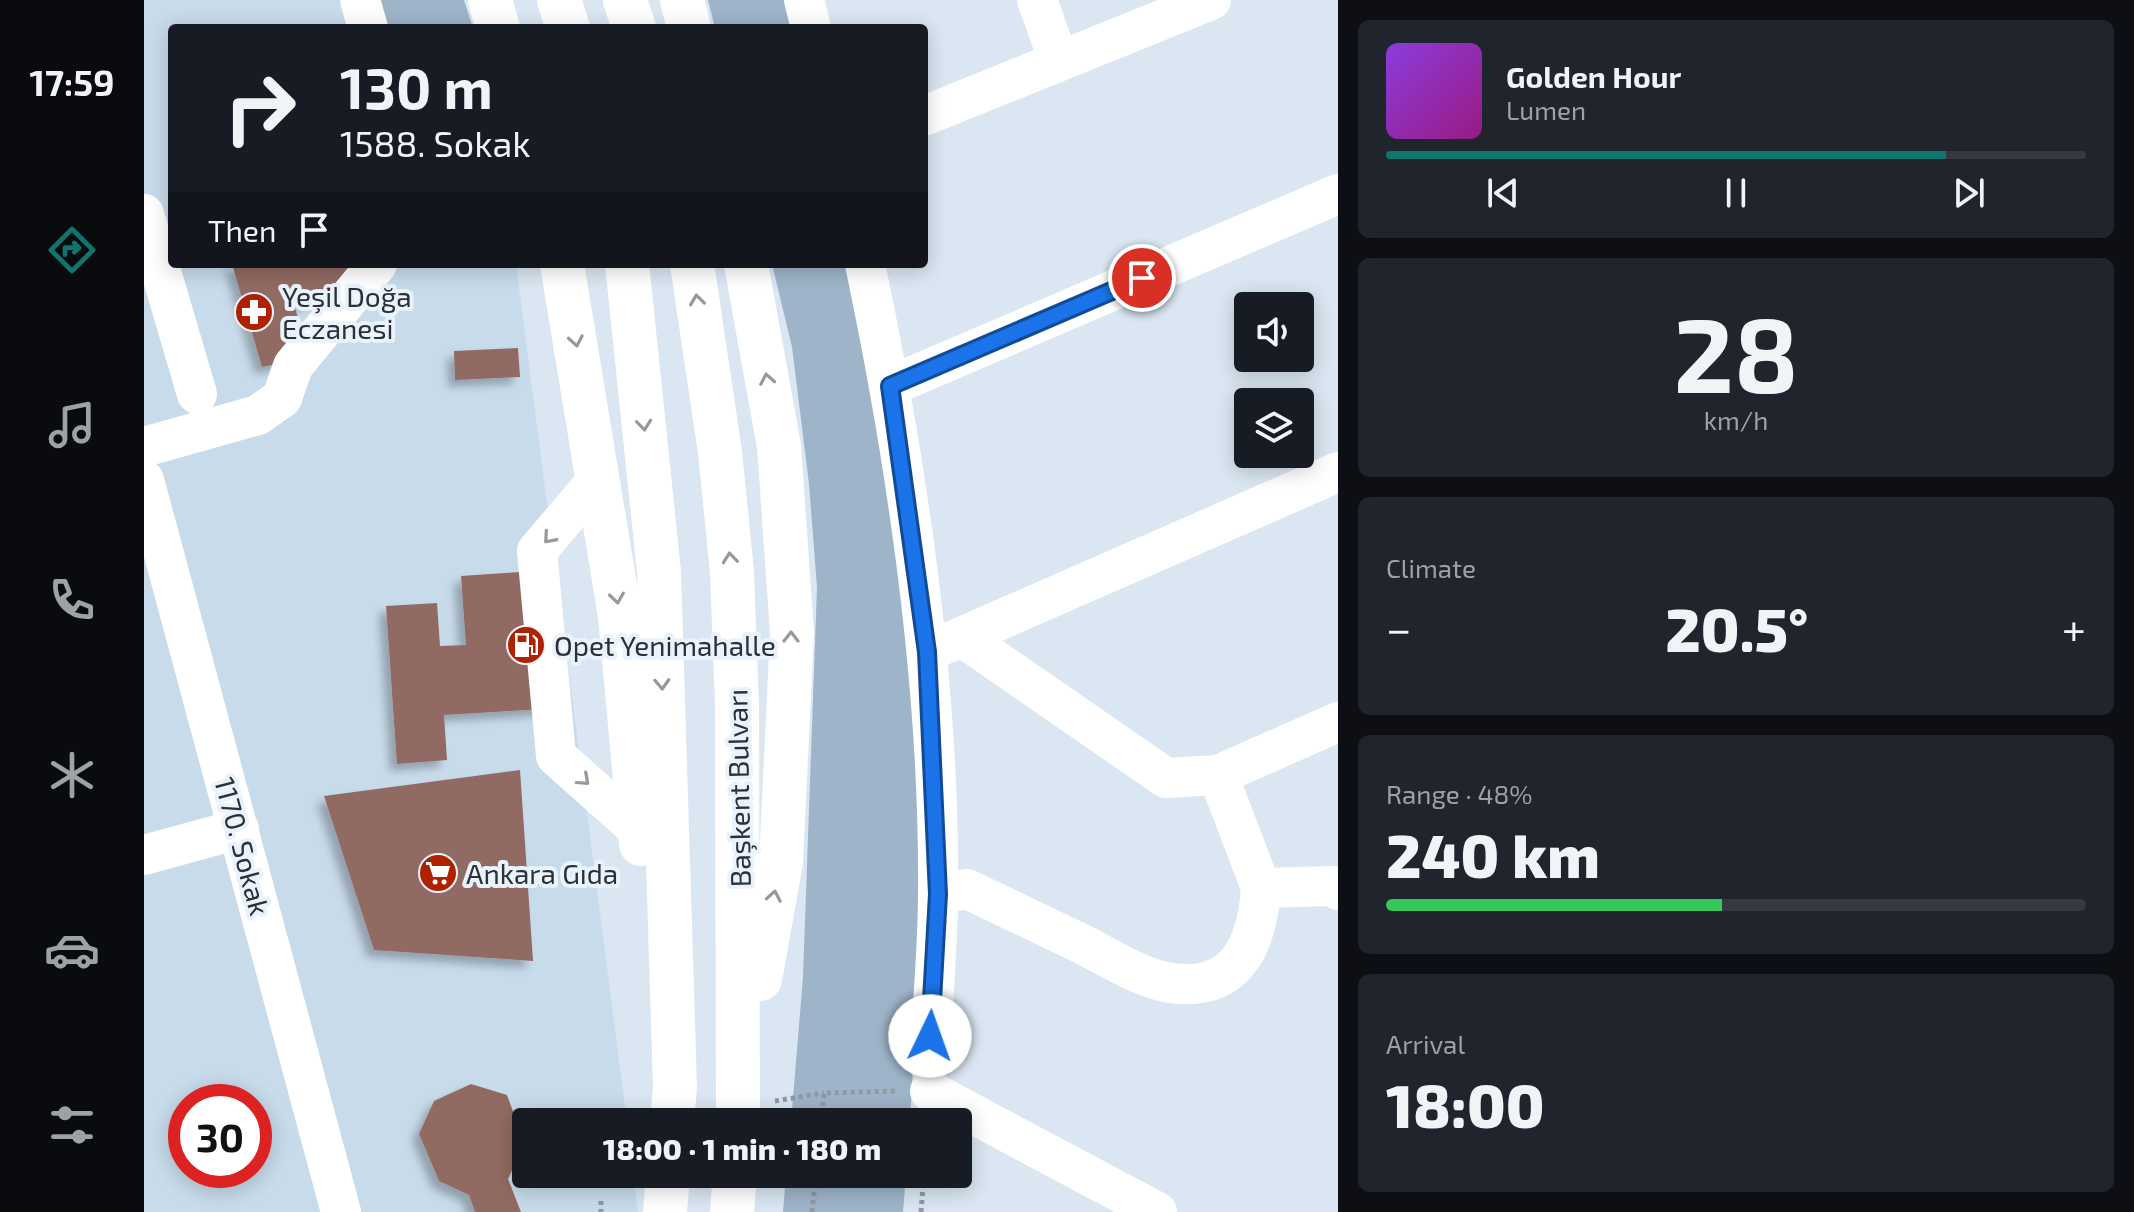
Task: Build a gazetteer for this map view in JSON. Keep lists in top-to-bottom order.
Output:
{
  "streets": {
    "main road": ["Başkent Bulvarı"],
    "street": ["1170. Sokak"]
  },
  "places": {
    "pharmacy": ["Yeşil Doğa Eczanesi"],
    "fuel station": ["Opet Yenimahalle"],
    "supermarket": ["Ankara Gıda"]
  },
  "page": {
    "tabs": "17:59",
    "turn": ["130 m", "1588. Sokak"],
    "song": ["Golden Hour", "Lumen"],
    "then": "Then",
    "tile": [
      ["28", "km/h"],
      "Climate",
      ["Range · 48%", "240 km"],
      ["Arrival", "18:00"]
    ],
    "heat": ["−", "20.5°", "+"],
    "limit": "30",
    "trip": "18:00 · 1 min · 180 m"
  }
}
